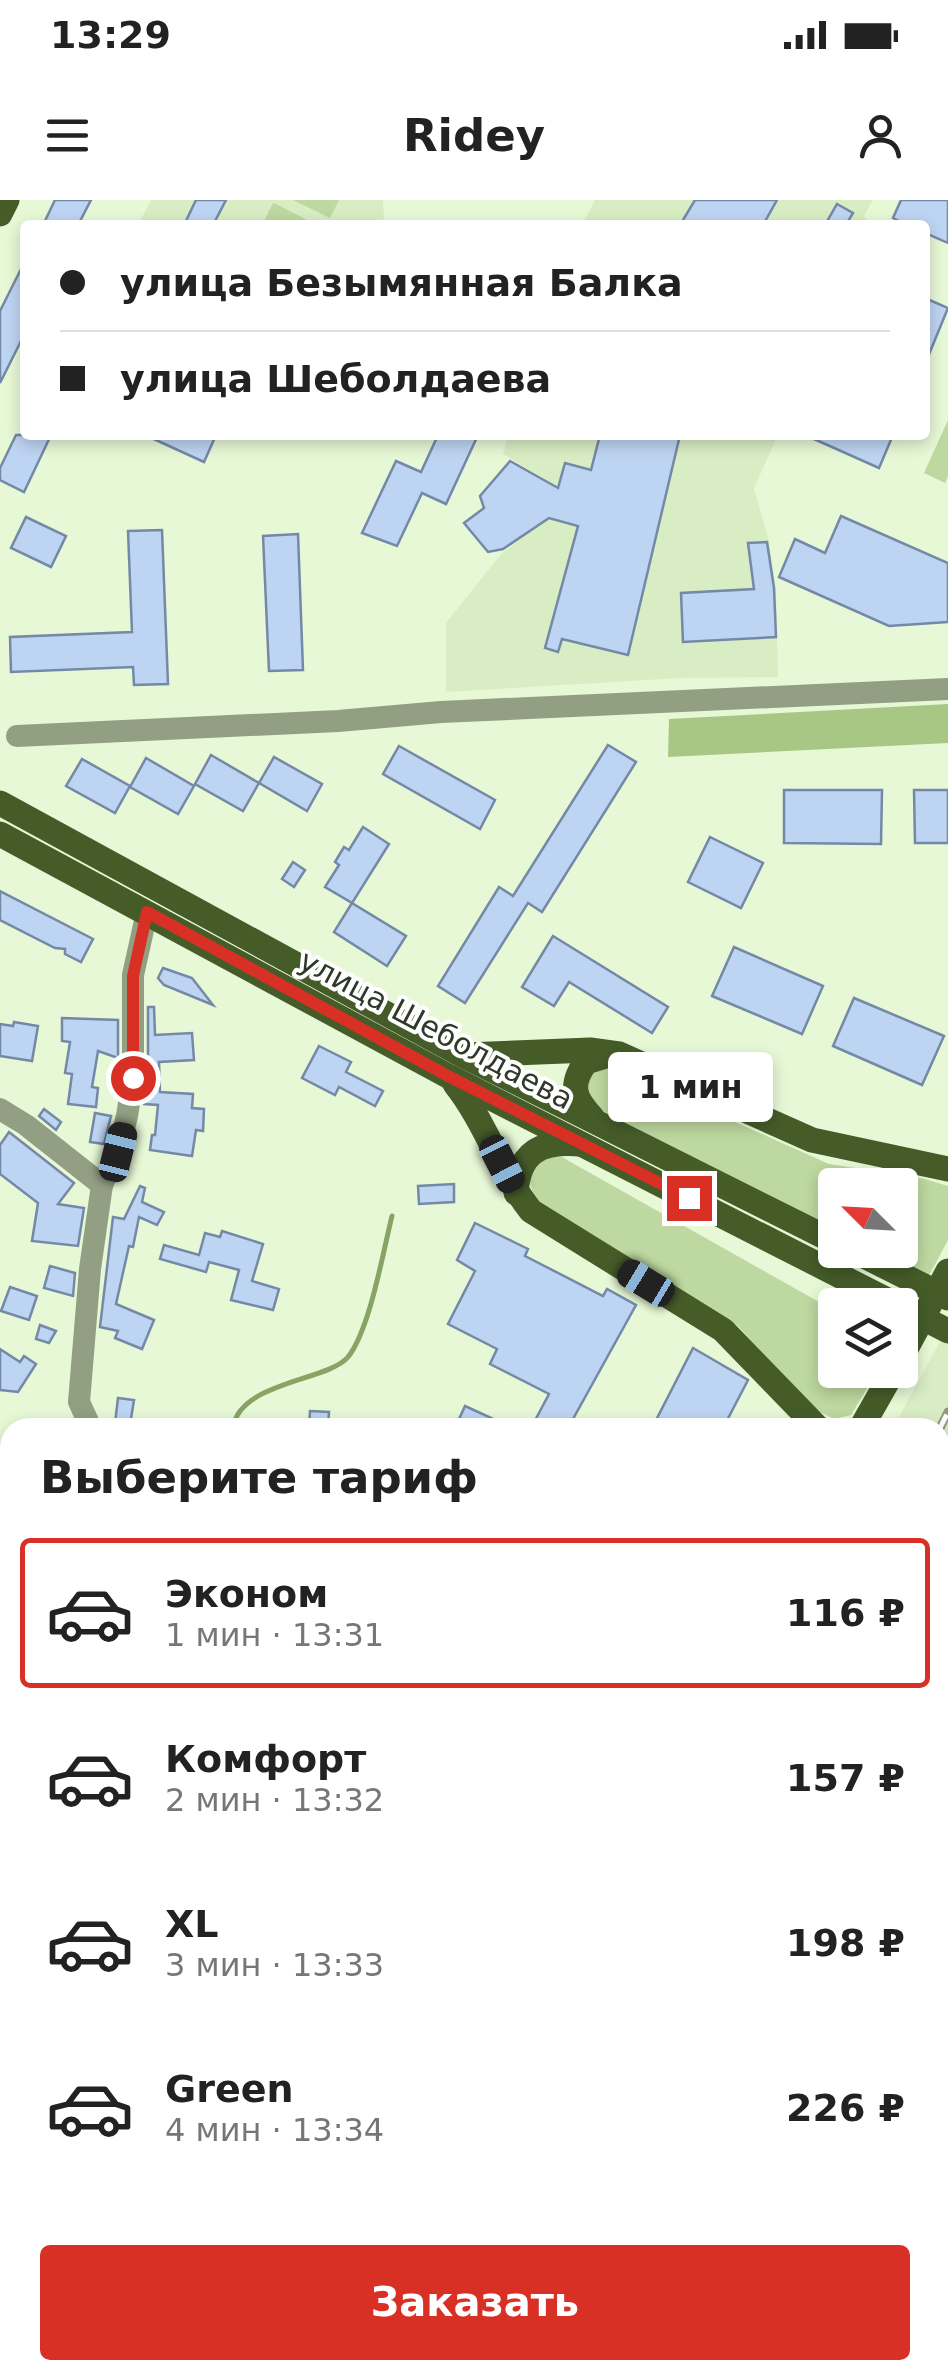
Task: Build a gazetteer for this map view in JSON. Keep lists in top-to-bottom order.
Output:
{
  "streets": {
    "main road": ["улица Шеболдаева"]
  },
  "north": "top left",
  "page": {
    "status": "13:29",
    "header": "Ridey",
    "banner": ["улица Безымянная Балка", "улица Шеболдаева"],
    "bubble": "1 мин",
    "heading": "Выберите тариф",
    "list": [
      {
        "name": "Эконом",
        "note": "1 мин · 13:31",
        "value": "116 ₽"
      },
      {
        "name": "Комфорт",
        "note": "2 мин · 13:32",
        "value": "157 ₽"
      },
      {
        "name": "XL",
        "note": "3 мин · 13:33",
        "value": "198 ₽"
      },
      {
        "name": "Green",
        "note": "4 мин · 13:34",
        "value": "226 ₽"
      }
    ],
    "buttons": "Заказать"
  }
}
